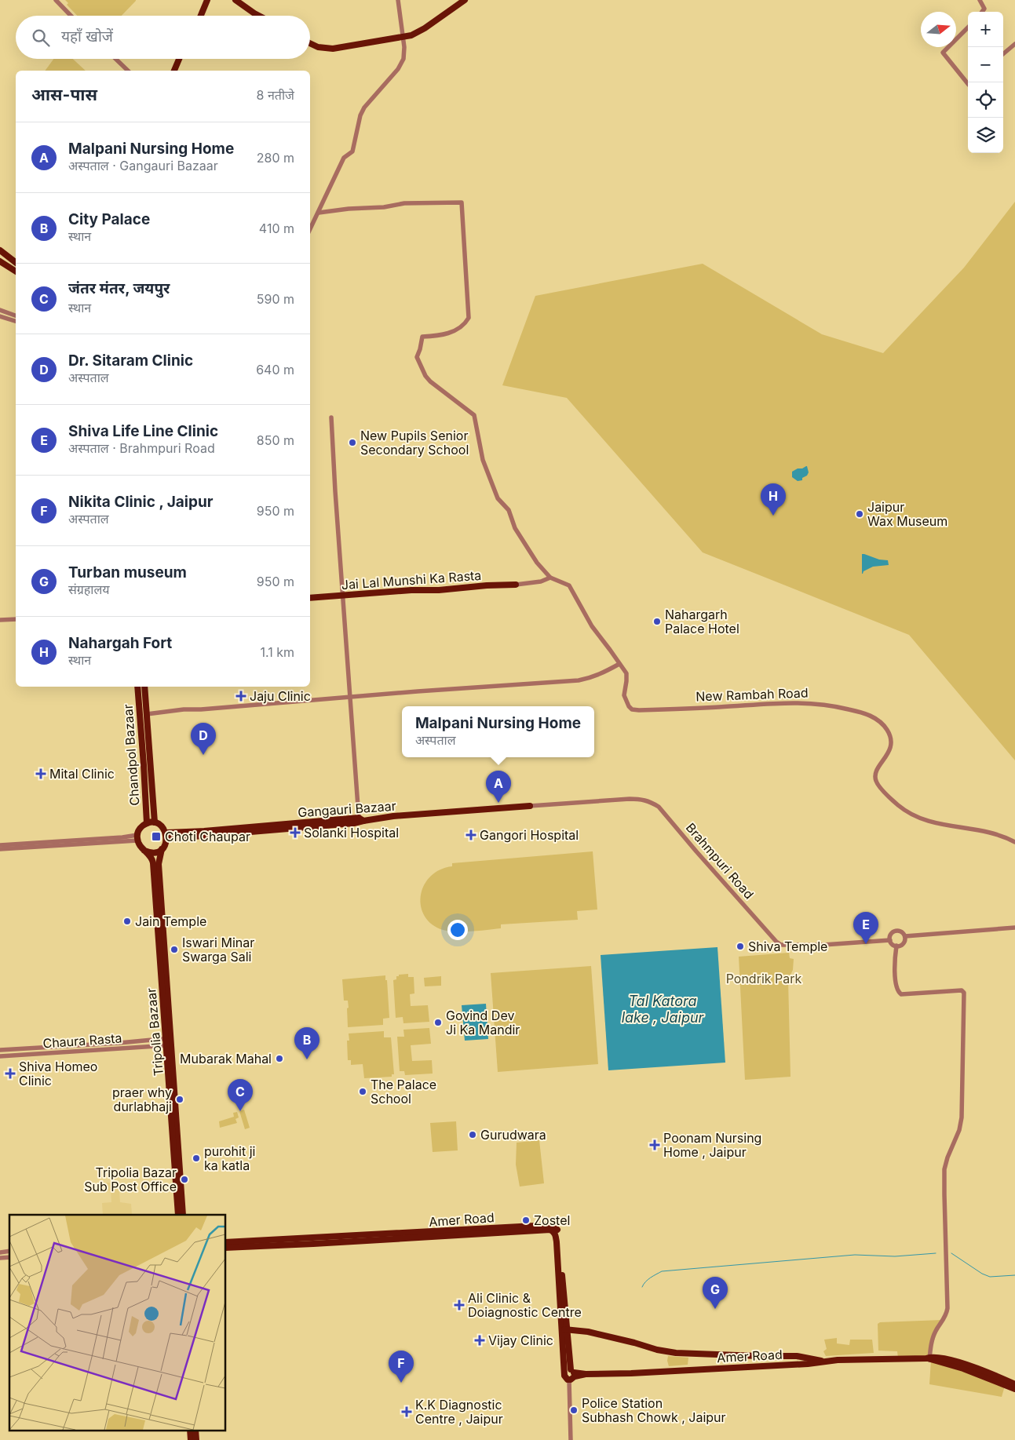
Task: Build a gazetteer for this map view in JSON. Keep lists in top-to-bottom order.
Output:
{
  "streets": {
    "main road": [
      "Jai Lal Munshi Ka Rasta",
      "Chandpol Bazaar",
      "Gangauri Bazaar",
      "Tripolia Bazaar",
      "Amer Road"
    ],
    "street": ["New Rambah Road", "Brahmpuri Road", "Chaura Rasta"]
  },
  "crossings": [
    ["Chandpol Bazaar", "Gangauri Bazaar"],
    ["Chandpol Bazaar", "Tripolia Bazaar"],
    ["Gangauri Bazaar", "Brahmpuri Road"],
    ["Gangauri Bazaar", "Tripolia Bazaar"],
    ["Tripolia Bazaar", "Chaura Rasta"]
  ],
  "water": ["Tal Katora lake , Jaipur"],
  "parks": ["Pondrik Park"],
  "places": {
    "other": [
      "New Pupils Senior Secondary School",
      "Jaipur Wax Museum",
      "Nahargarh Palace Hotel",
      "Jain Temple",
      "Shiva Temple",
      "Iswari Minar Swarga Sali",
      "Govind Dev Ji Ka Mandir",
      "Mubarak Mahal",
      "The Palace School",
      "praer why durlabhaji",
      "Gurudwara",
      "purohit ji ka katla",
      "Tripolia Bazar Sub Post Office",
      "Zostel",
      "Police Station Subhash Chowk , Jaipur"
    ],
    "health": [
      "Jaju Clinic",
      "Mital Clinic",
      "Solanki Hospital",
      "Gangori Hospital",
      "Shiva Homeo Clinic",
      "Poonam Nursing Home , Jaipur",
      "Ali Clinic & Doiagnostic Centre",
      "Vijay Clinic",
      "K.K Diagnostic Centre , Jaipur"
    ],
    "transit": ["Choti Chaupar"]
  },
  "north": "right",
  "page": {
    "map_buttons": ["+", "−"],
    "search": "यहाँ खोजें",
    "heading": ["आस-पास", "8 नतीजे"],
    "list": [
      {
        "mark": "A",
        "name": "Malpani Nursing Home",
        "note": "अस्पताल · Gangauri Bazaar",
        "value": "280 m"
      },
      {
        "mark": "B",
        "name": "City Palace",
        "note": "स्थान",
        "value": "410 m"
      },
      {
        "mark": "C",
        "name": "जंतर मंतर, जयपुर",
        "note": "स्थान",
        "value": "590 m"
      },
      {
        "mark": "D",
        "name": "Dr. Sitaram Clinic",
        "note": "अस्पताल",
        "value": "640 m"
      },
      {
        "mark": "E",
        "name": "Shiva Life Line Clinic",
        "note": "अस्पताल · Brahmpuri Road",
        "value": "850 m"
      },
      {
        "mark": "F",
        "name": "Nikita Clinic , Jaipur",
        "note": "अस्पताल",
        "value": "950 m"
      },
      {
        "mark": "G",
        "name": "Turban museum",
        "note": "संग्रहालय",
        "value": "950 m"
      },
      {
        "mark": "H",
        "name": "Nahargah Fort",
        "note": "स्थान",
        "value": "1.1 km"
      }
    ],
    "pins": [
      "H",
      "D",
      "A",
      "E",
      "B",
      "C",
      "G",
      "F"
    ],
    "popup": ["Malpani Nursing Home", "अस्पताल"]
  }
}
